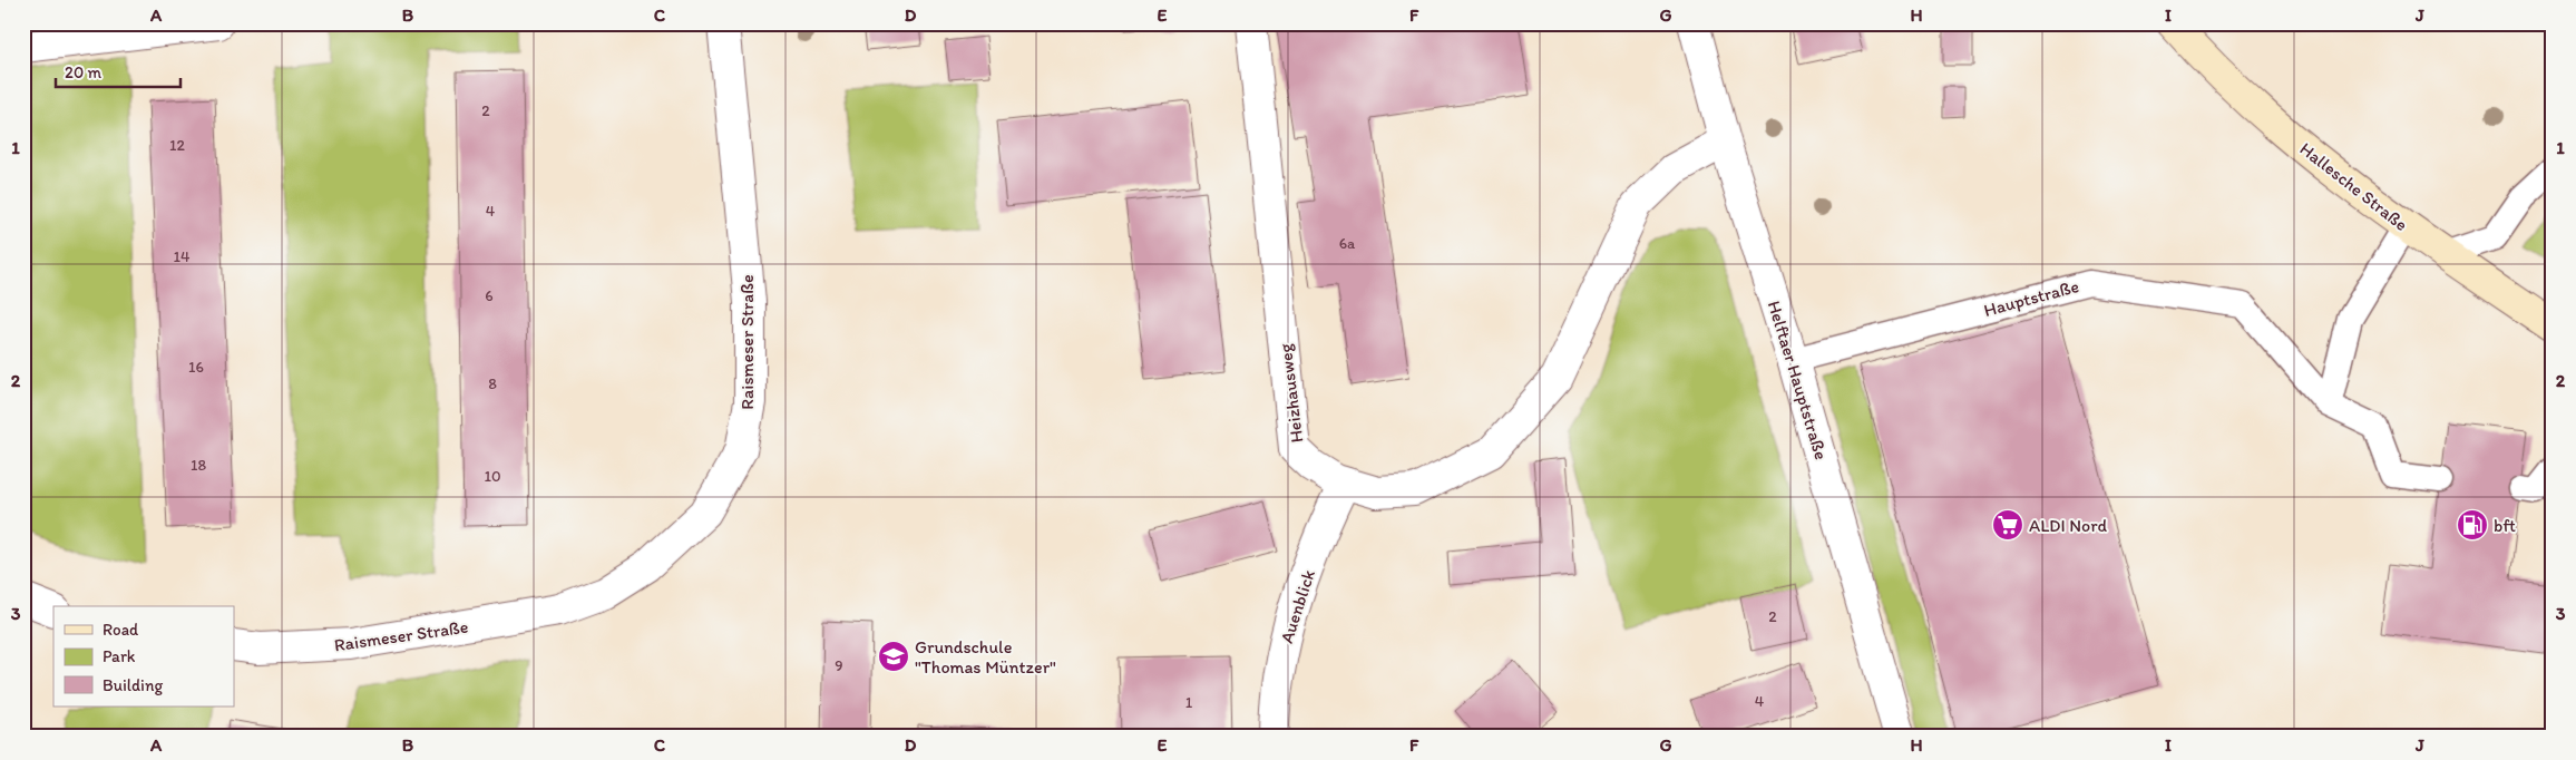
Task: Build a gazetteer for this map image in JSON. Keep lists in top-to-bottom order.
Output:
{
  "streets": {
    "main road": ["Hallesche Straße"],
    "street": [
      "Raismeser Straße",
      "Helftaer Hauptstraße",
      "Heizhausweg",
      "Auenblick"
    ],
    "lane": ["Hauptstraße"]
  },
  "crossings": [
    ["Hauptstraße", "Helftaer Hauptstraße"],
    ["Helftaer Hauptstraße", "Heizhausweg"],
    ["Heizhausweg", "Auenblick"]
  ],
  "places": {
    "supermarket": ["ALDI Nord"],
    "fuel station": ["bft"],
    "school or university": ["Grundschule \"Thomas Müntzer\""]
  },
  "house_numbers": [
    "2",
    "12",
    "4",
    "6a",
    "14",
    "6",
    "16",
    "8",
    "18",
    "10",
    "2",
    "9",
    "4",
    "1"
  ],
  "legend": ["Road", "Park", "Building"],
  "scale_bar": "20 m",
  "grid": {
    "columns": [
      "A",
      "B",
      "C",
      "D",
      "E",
      "F",
      "G",
      "H",
      "I",
      "J"
    ],
    "rows": ["1", "2", "3"]
  }
}
